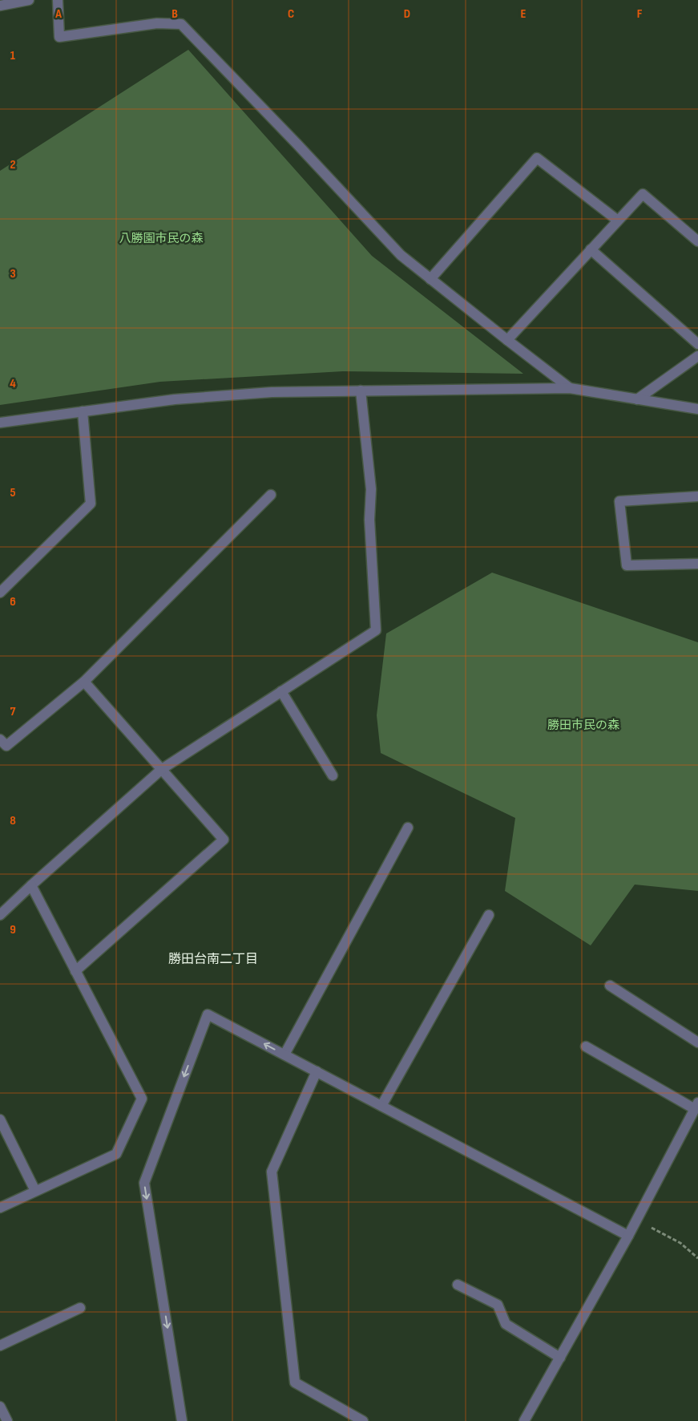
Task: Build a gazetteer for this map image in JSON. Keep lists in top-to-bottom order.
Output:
{
  "districts": ["勝田台南二丁目"],
  "parks": ["八勝園市民の森", "勝田市民の森"],
  "grid": {
    "columns": [
      "A",
      "B",
      "C",
      "D",
      "E",
      "F"
    ],
    "rows": [
      "1",
      "2",
      "3",
      "4",
      "5",
      "6",
      "7",
      "8",
      "9"
    ]
  }
}
